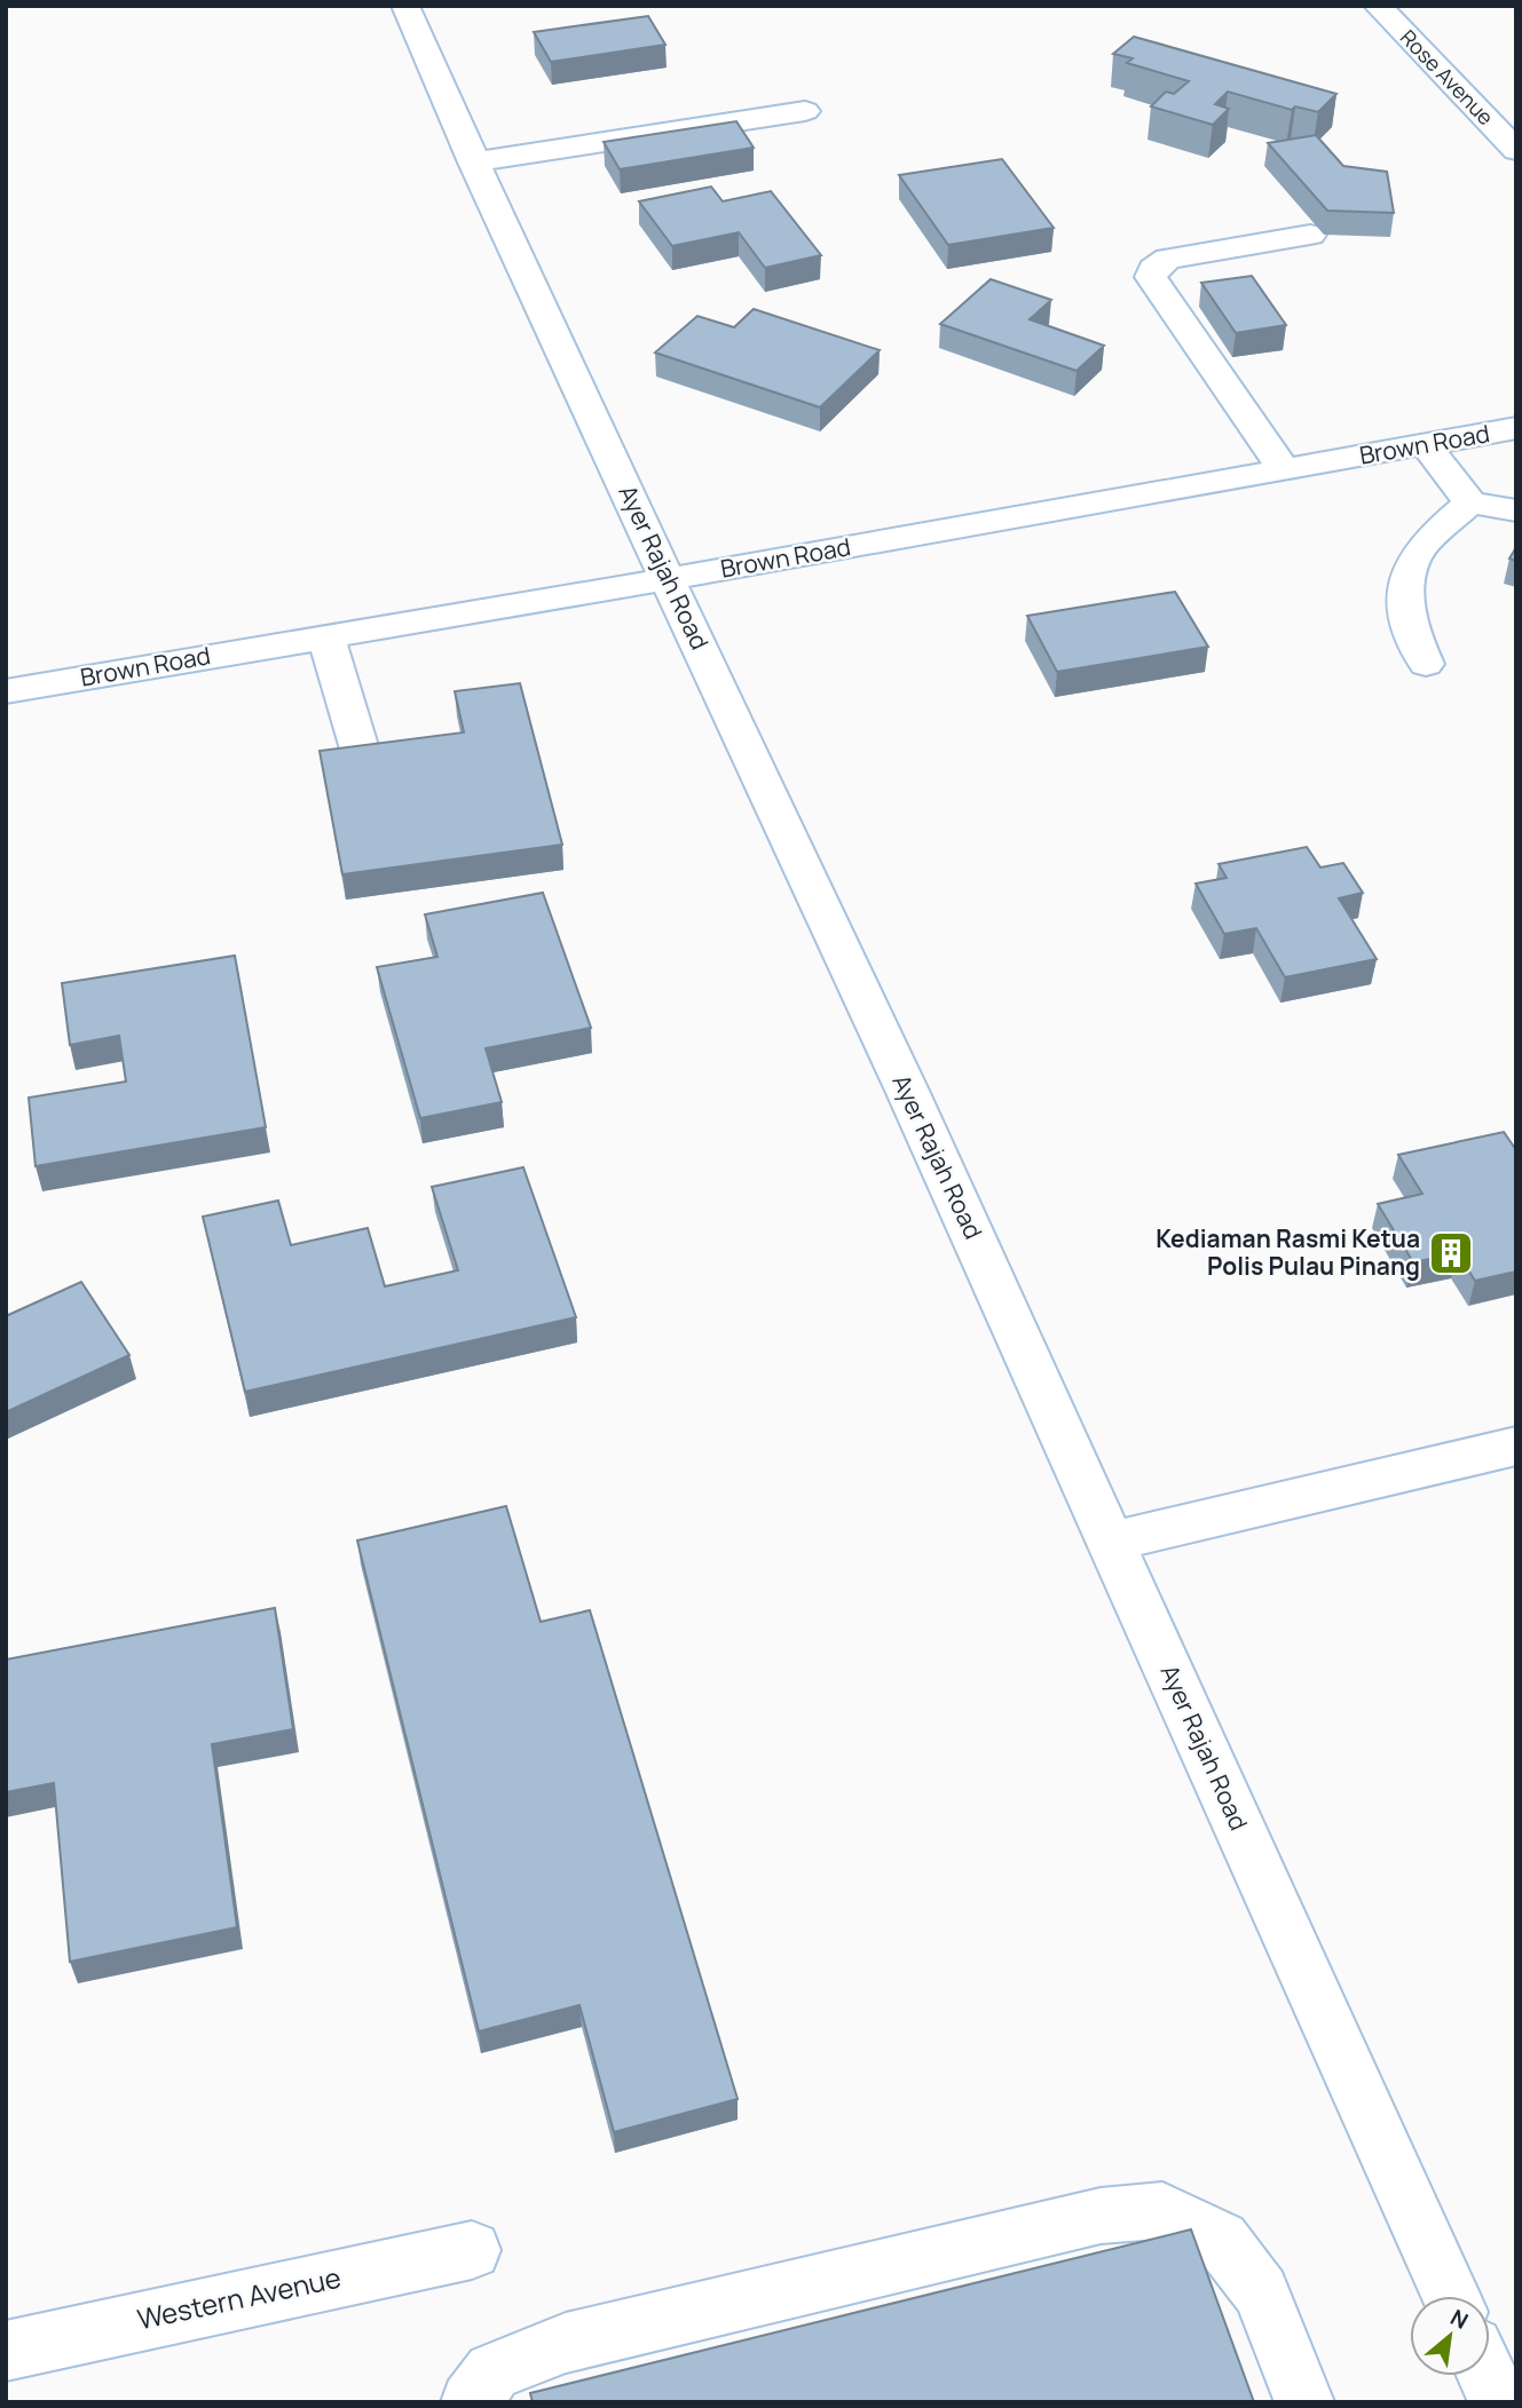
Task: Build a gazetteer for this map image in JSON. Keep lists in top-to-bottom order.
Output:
{
  "streets": {
    "street": [
      "Rose Avenue",
      "Brown Road",
      "Ayer Rajah Road",
      "Western Avenue"
    ]
  },
  "crossings": [
    ["Brown Road", "Ayer Rajah Road"]
  ],
  "places": {
    "building": ["Kediaman Rasmi Ketua Polis Pulau Pinang"]
  },
  "north": "top right"
}
